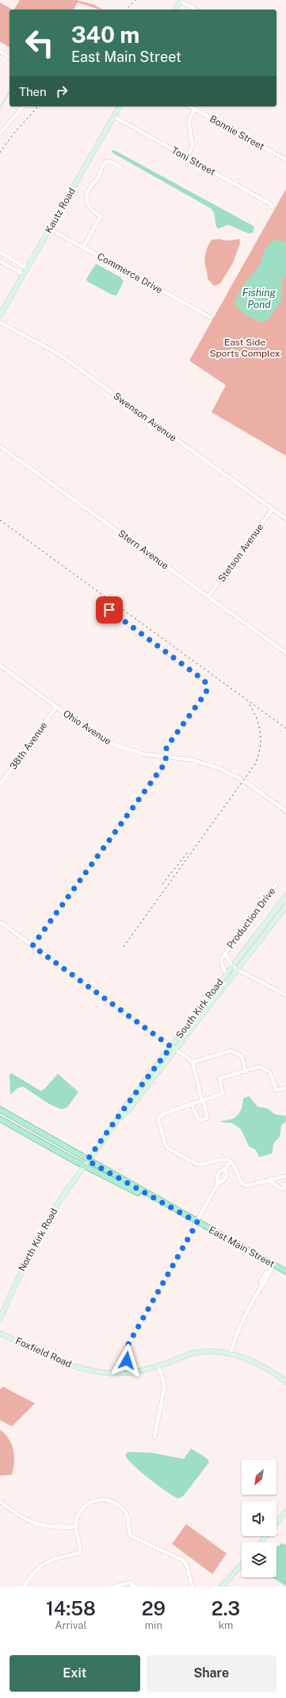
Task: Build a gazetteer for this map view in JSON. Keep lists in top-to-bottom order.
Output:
{
  "streets": {
    "main road": [
      "Kautz Road",
      "South Kirk Road",
      "North Kirk Road",
      "East Main Street",
      "Foxfield Road"
    ],
    "street": [
      "Bonnie Street",
      "Toni Street",
      "Commerce Drive",
      "Swenson Avenue",
      "Stern Avenue",
      "Stetson Avenue",
      "Ohio Avenue",
      "38th Avenue",
      "Production Drive"
    ]
  },
  "crossings": [
    ["Toni Street", "Kautz Road"],
    ["Kautz Road", "Commerce Drive"],
    ["Swenson Avenue", "Stetson Avenue"],
    ["Stern Avenue", "Stetson Avenue"],
    ["Ohio Avenue", "38th Avenue"],
    ["Production Drive", "South Kirk Road"],
    ["South Kirk Road", "North Kirk Road"],
    ["South Kirk Road", "East Main Street"],
    ["North Kirk Road", "East Main Street"]
  ],
  "water": ["Fishing Pond"],
  "parks": ["East Side Sports Complex"],
  "north": "bottom left",
  "page": {
    "turn": ["340 m", "East Main Street"],
    "then": "Then",
    "eta": [
      "14:58",
      "Arrival",
      "29",
      "min",
      "2.3",
      "km"
    ],
    "buttons": ["Exit", "Share"]
  }
}
